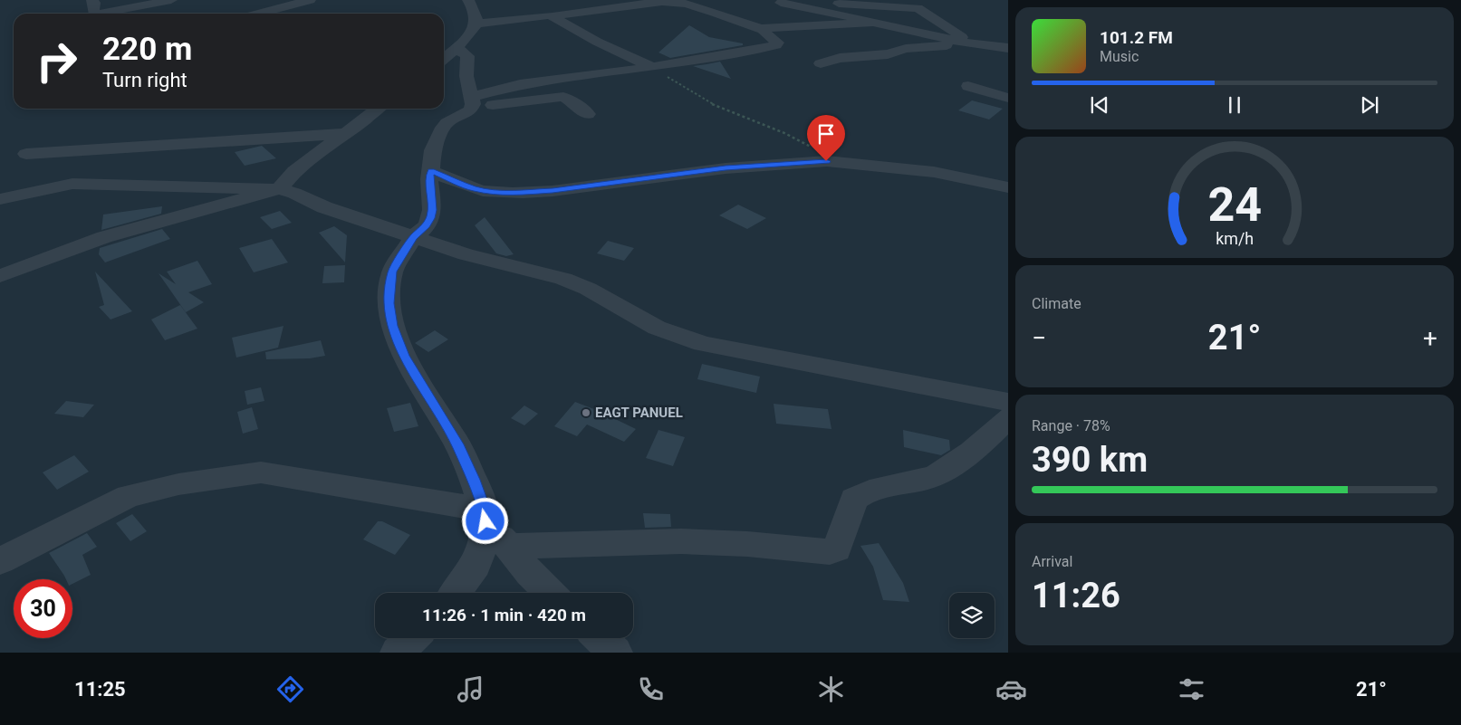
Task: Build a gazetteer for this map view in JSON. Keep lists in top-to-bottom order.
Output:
{
  "places": ["EAGT PANUEL"],
  "page": {
    "turn": ["220 m", "Turn right"],
    "song": ["101.2 FM", "Music"],
    "tile": [
      "Climate",
      ["Range · 78%", "390 km"],
      ["Arrival", "11:26"]
    ],
    "heat": ["−", "21°", "+"],
    "limit": "30",
    "trip": "11:26 · 1 min · 420 m",
    "tabs": ["11:25", "21°"],
    "gauge": ["24", "km/h"]
  }
}
